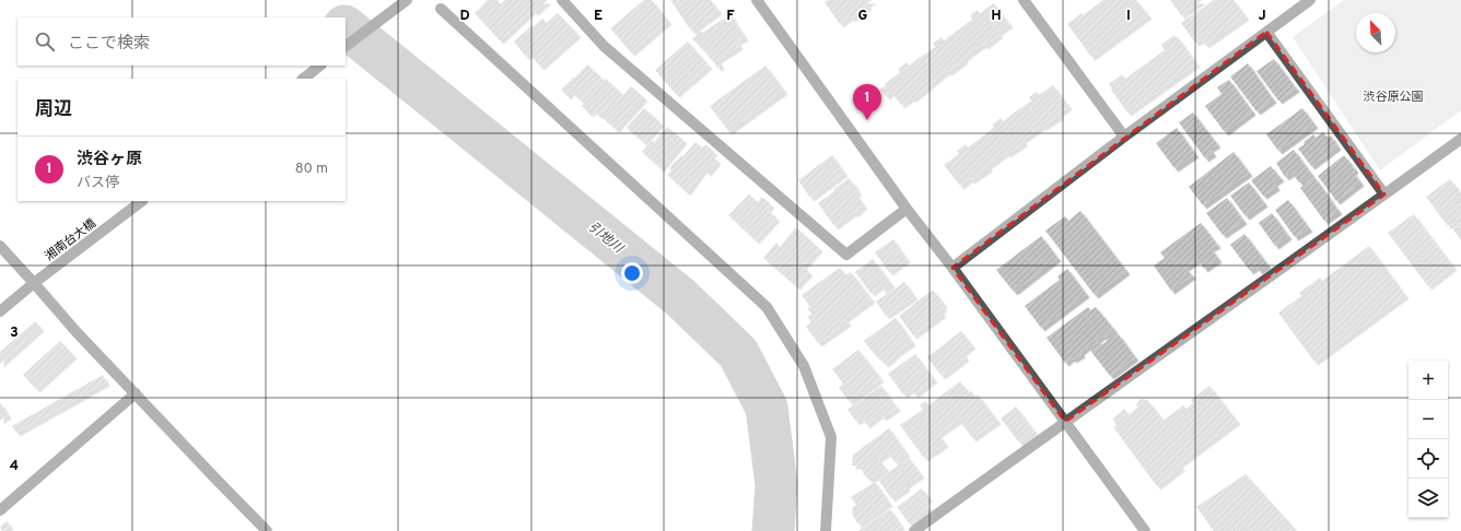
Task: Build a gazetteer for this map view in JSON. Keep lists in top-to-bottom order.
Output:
{
  "streets": {
    "street": ["湘南台大橋"]
  },
  "water": ["引地川"],
  "parks": ["渋谷原公園"],
  "north": "top left",
  "page": {
    "search": "ここで検索",
    "heading": "周辺",
    "pins": "1",
    "list": [
      {
        "mark": "1",
        "name": "渋谷ヶ原",
        "note": "バス停",
        "value": "80 m"
      }
    ],
    "map_buttons": ["+", "−"]
  },
  "grid": {
    "columns": [
      "D",
      "E",
      "F",
      "G",
      "H",
      "I",
      "J"
    ],
    "rows": ["3", "4"]
  }
}
